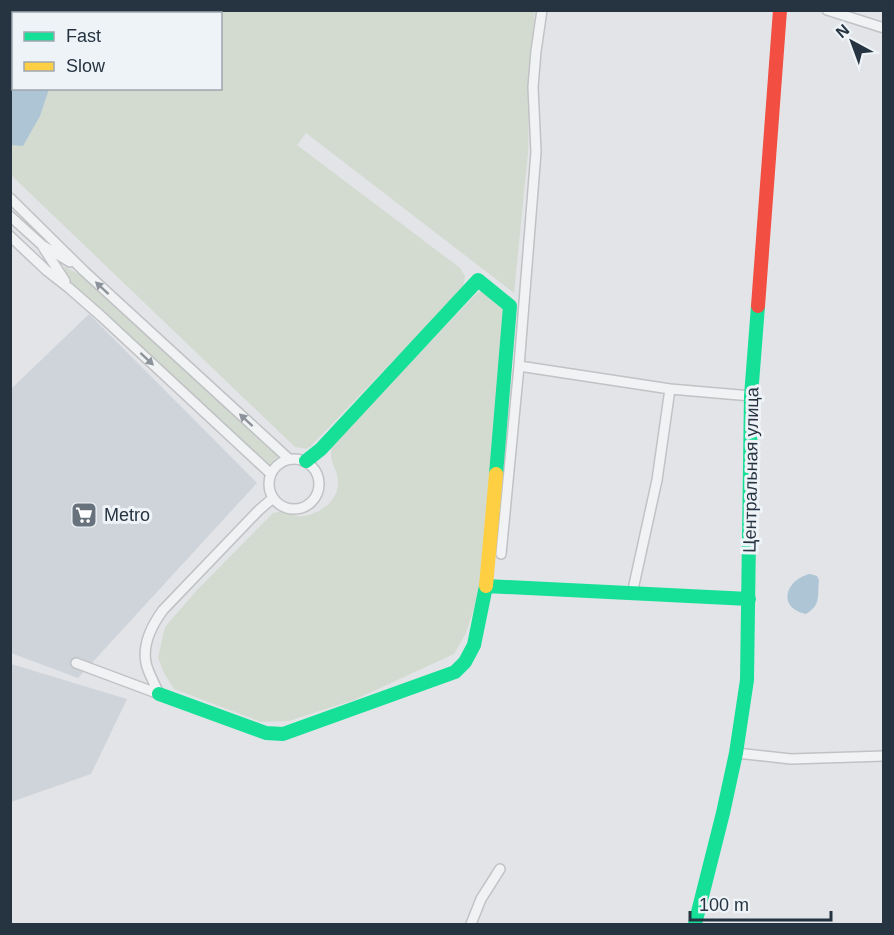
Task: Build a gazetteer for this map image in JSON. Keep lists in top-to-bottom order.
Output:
{
  "streets": {
    "street": ["Центральная улица"]
  },
  "places": {
    "supermarket": ["Metro"]
  },
  "legend": ["Fast", "Slow"],
  "scale_bar": "100 m",
  "north": "top left"
}
